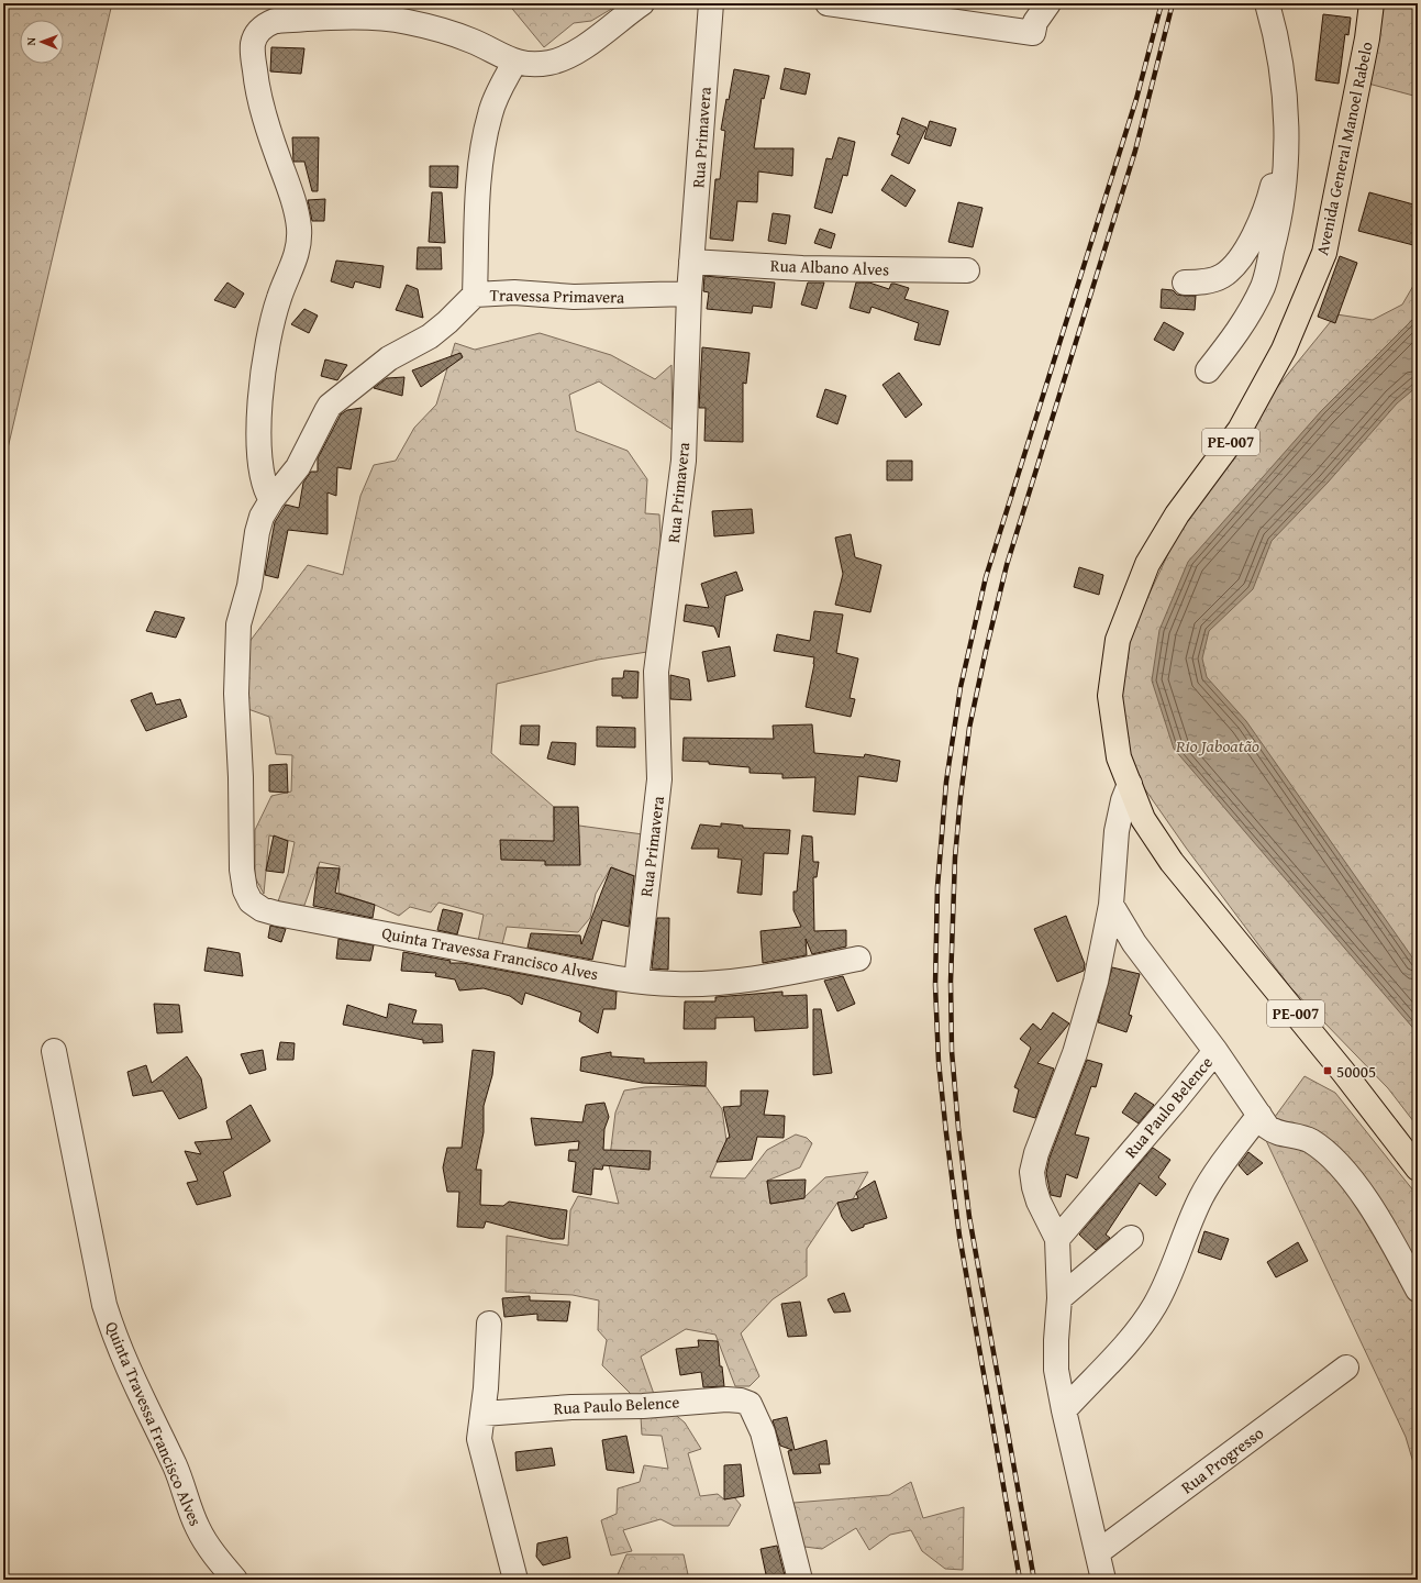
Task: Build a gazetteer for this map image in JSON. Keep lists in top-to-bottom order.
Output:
{
  "streets": {
    "main road": ["Avenida General Manoel Rabelo", "PE-007"],
    "street": [
      "Rua Primavera",
      "Rua Albano Alves",
      "Travessa Primavera",
      "Quinta Travessa Francisco Alves",
      "Rua Paulo Belence",
      "Rua Progresso"
    ]
  },
  "crossings": [
    ["Rua Primavera", "Rua Albano Alves"],
    ["Rua Primavera", "Travessa Primavera"],
    ["Rua Primavera", "Quinta Travessa Francisco Alves"],
    ["Travessa Primavera", "Quinta Travessa Francisco Alves"]
  ],
  "water": ["Rio Jaboatão"],
  "places": {
    "transit": ["50005"]
  },
  "north": "left"
}
